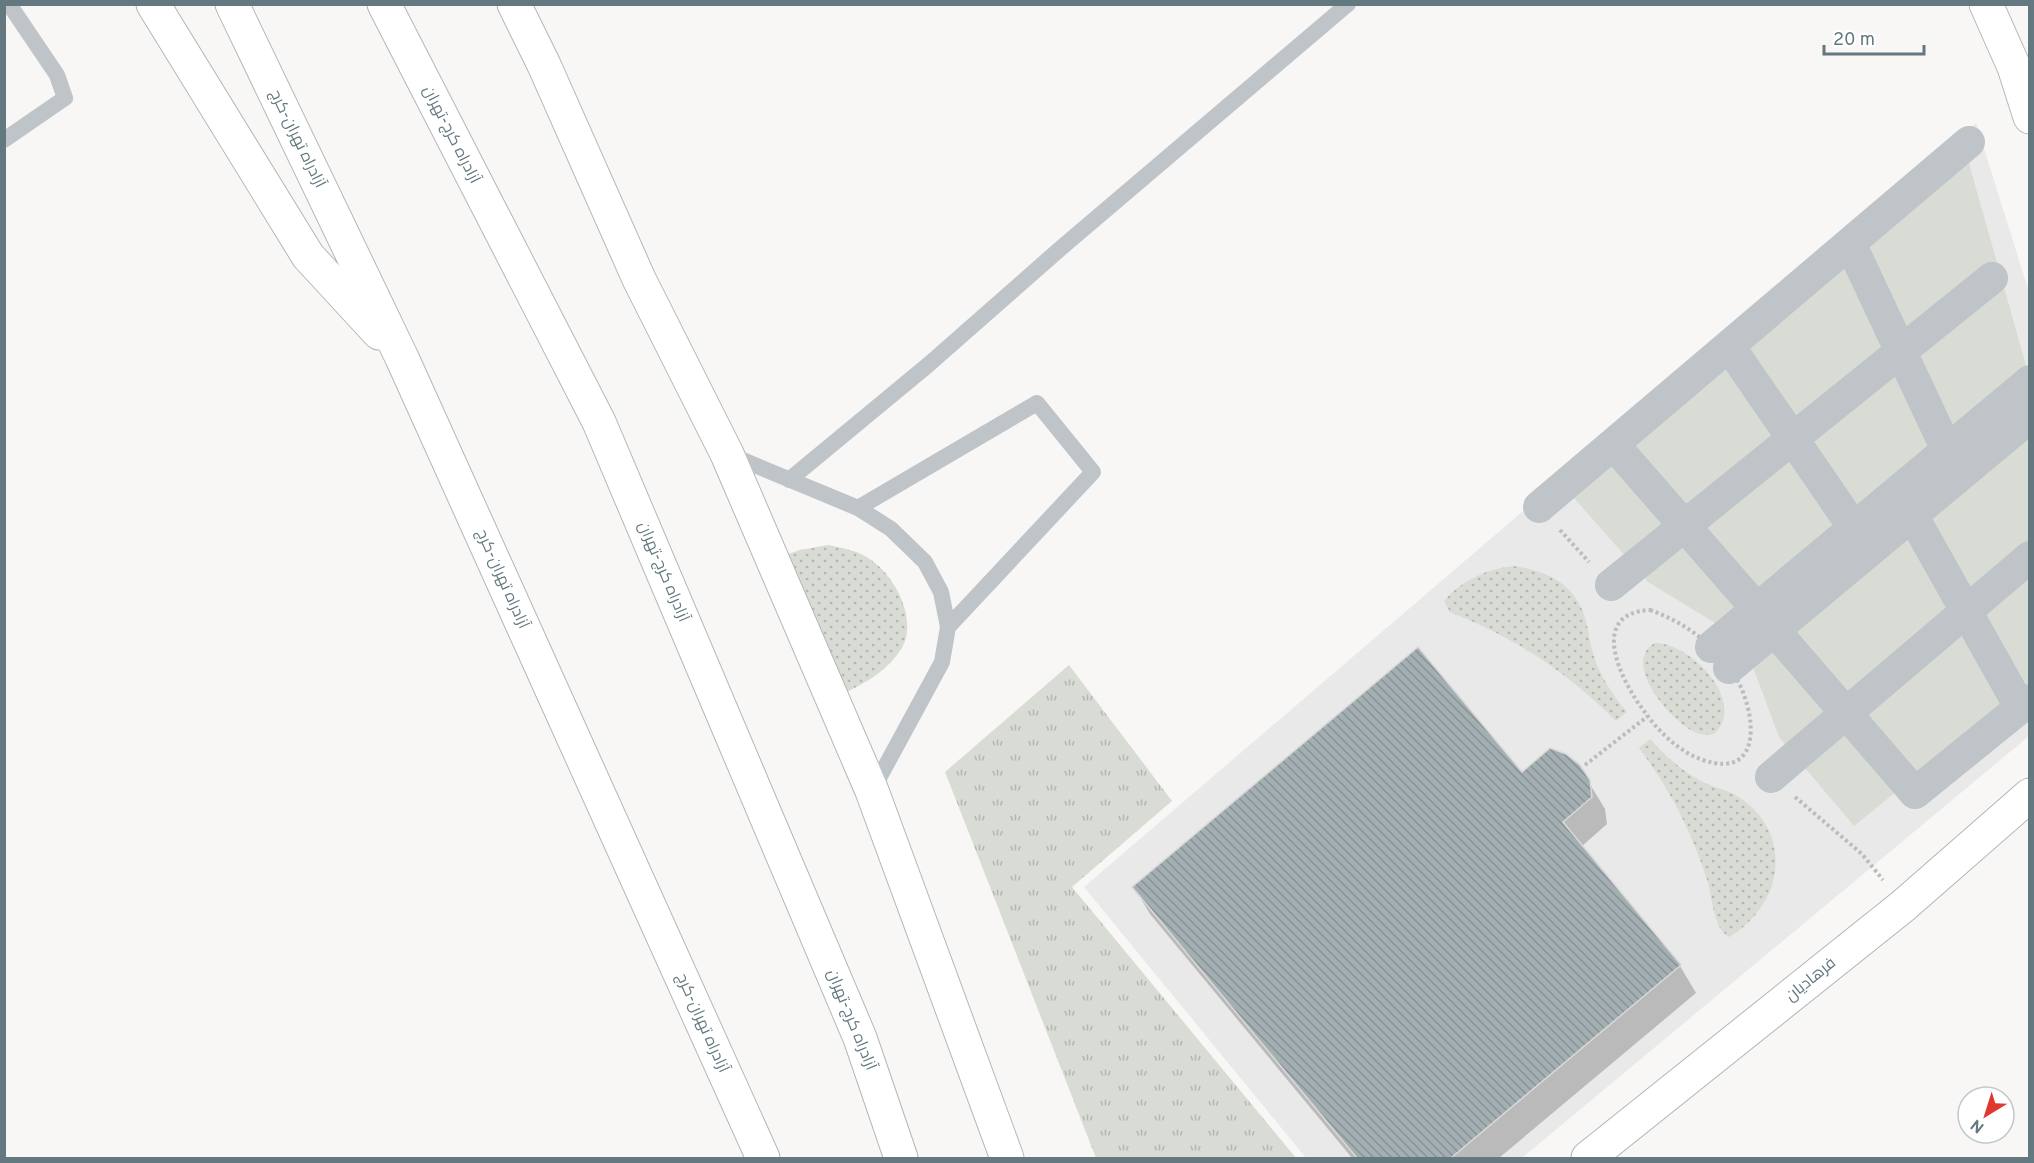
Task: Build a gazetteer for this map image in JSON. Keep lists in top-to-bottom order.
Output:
{
  "streets": {
    "main road": ["آزادراه کرج-تهران", "آزادراه تهران-کرج", "فرهادیان"]
  },
  "scale_bar": "20 m",
  "north": "bottom left"
}
